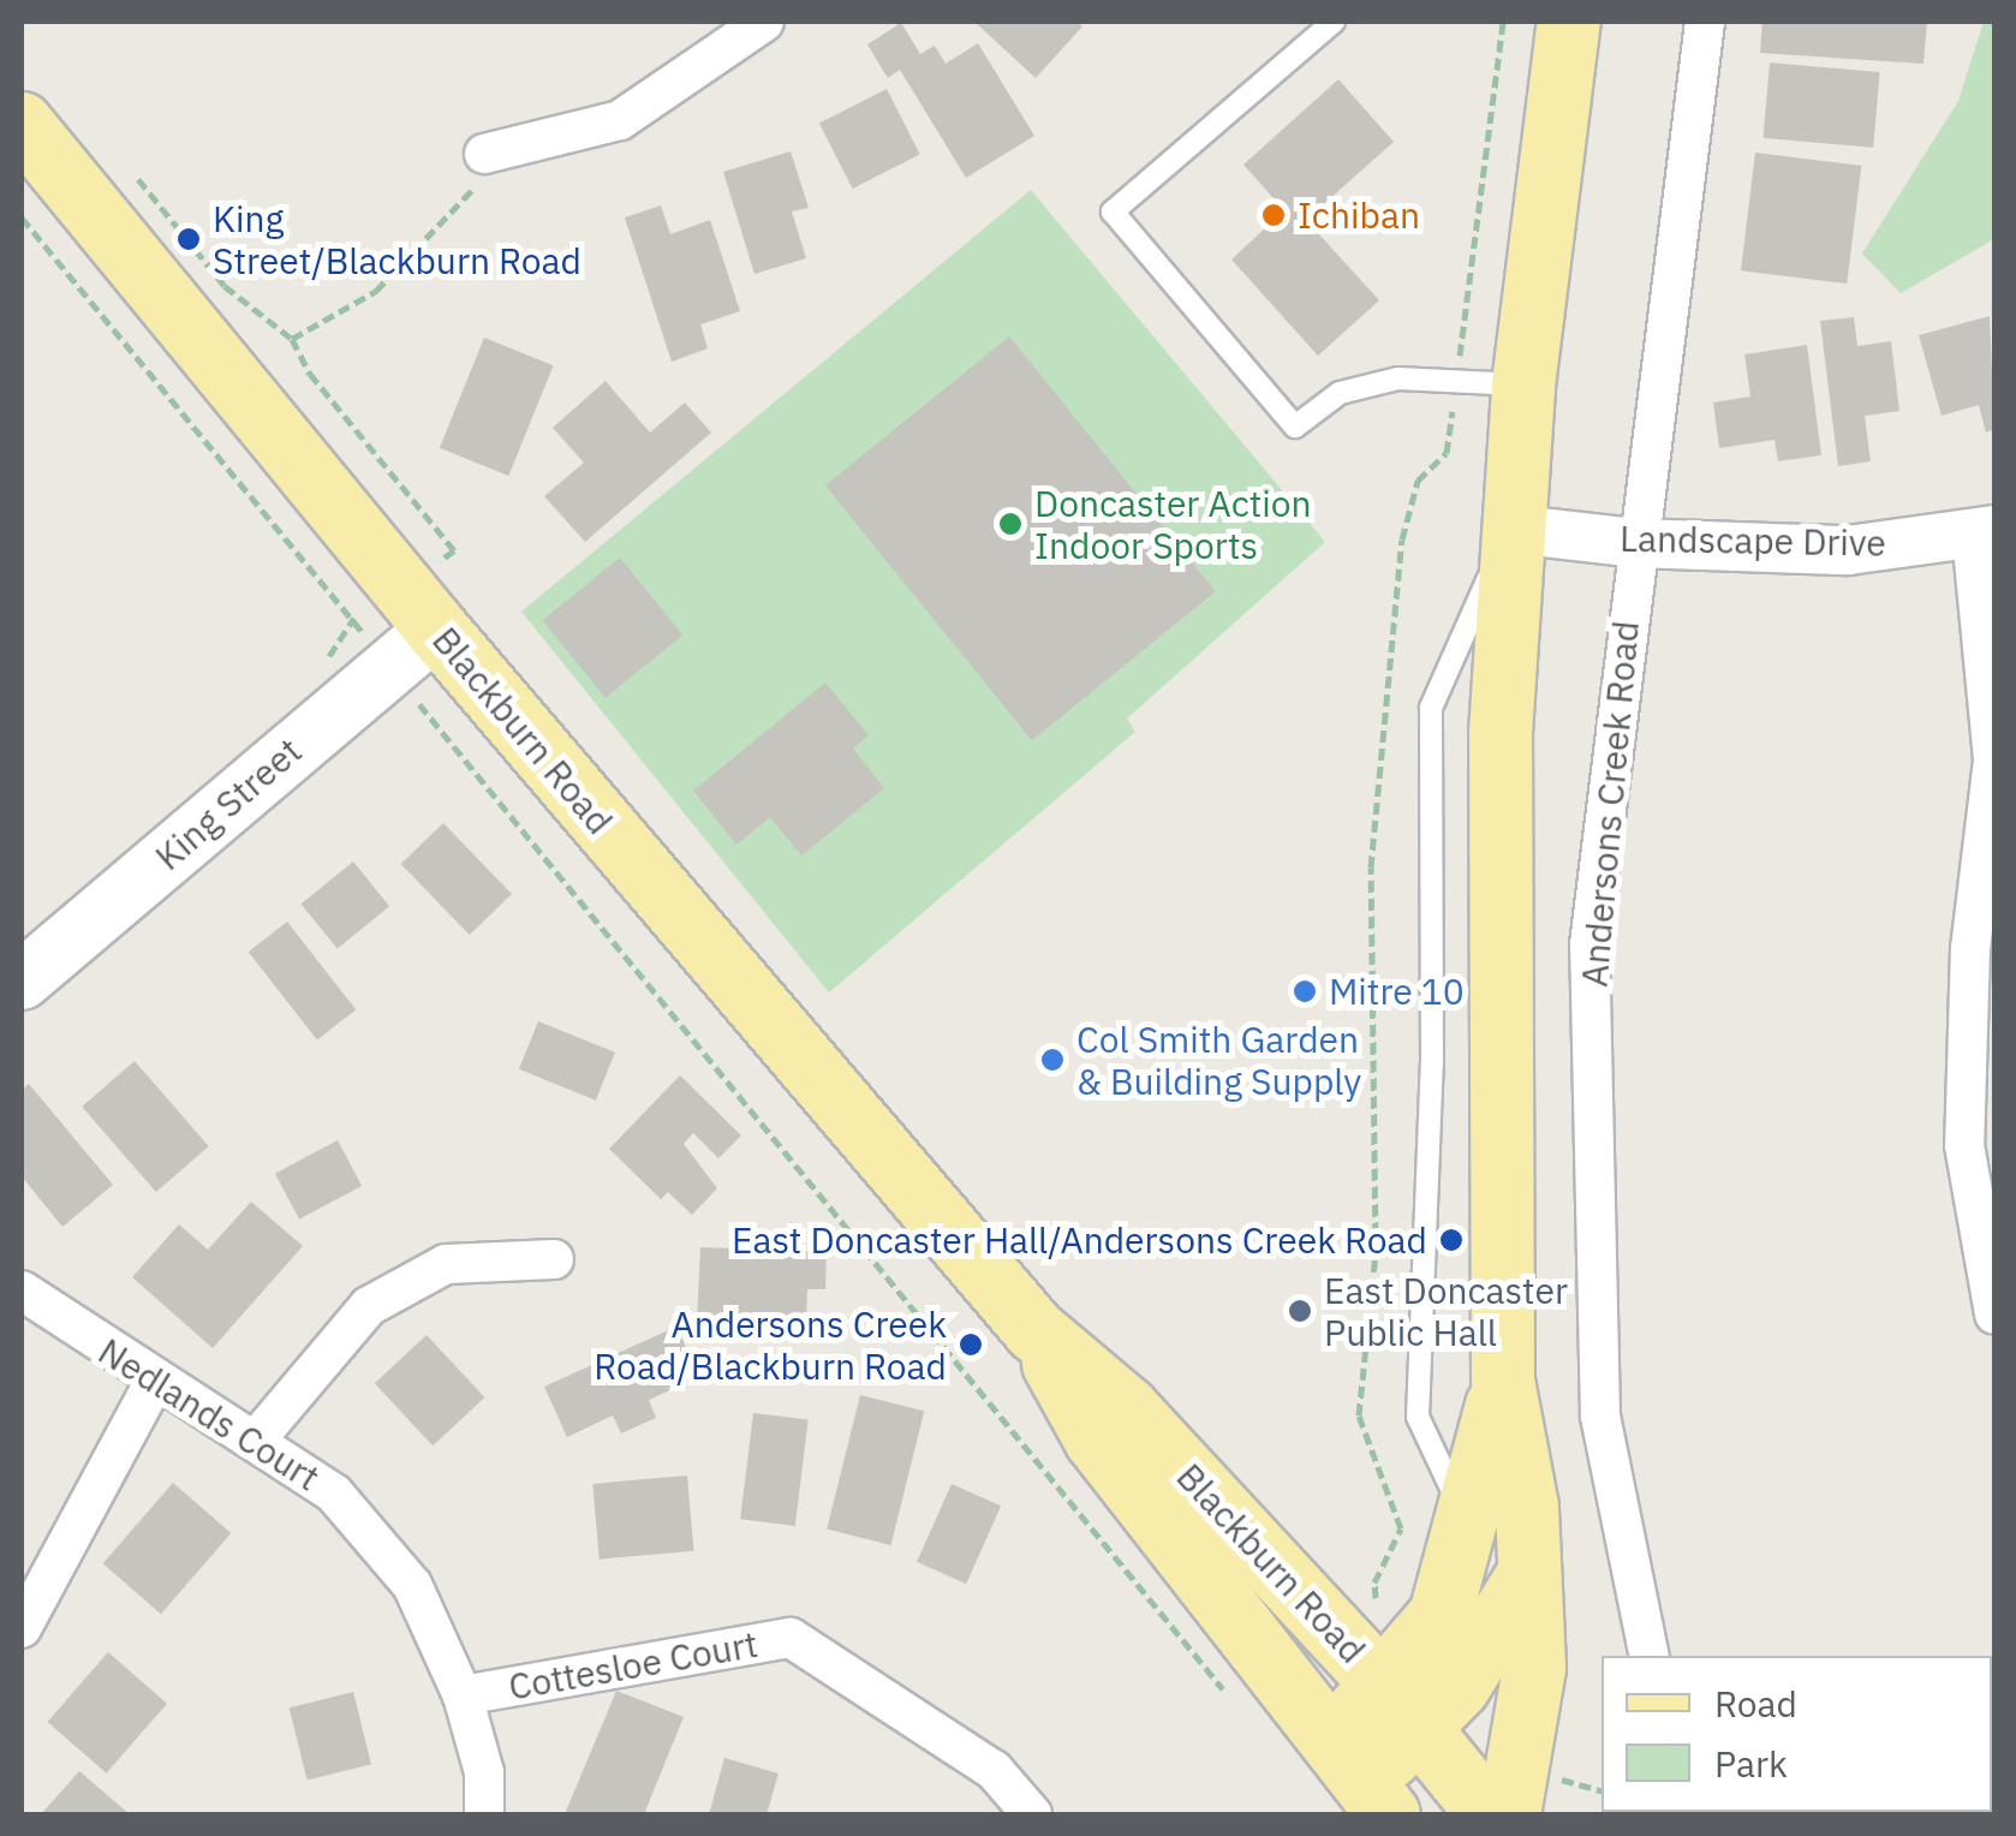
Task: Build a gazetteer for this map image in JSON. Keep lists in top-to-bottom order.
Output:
{
  "streets": {
    "main road": ["Blackburn Road", "King Street"],
    "street": [
      "Landscape Drive",
      "Andersons Creek Road",
      "Nedlands Court",
      "Cottesloe Court"
    ]
  },
  "crossings": [
    ["Landscape Drive", "Andersons Creek Road"],
    ["Blackburn Road", "King Street"],
    ["Nedlands Court", "Cottesloe Court"]
  ],
  "places": [
    "Ichiban",
    "King Street/Blackburn Road",
    "Doncaster Action Indoor Sports",
    "Mitre 10",
    "Col Smith Garden & Building Supply",
    "East Doncaster Hall/Andersons Creek Road",
    "East Doncaster Public Hall",
    "Andersons Creek Road/Blackburn Road"
  ],
  "legend": ["Road", "Park"]
}
